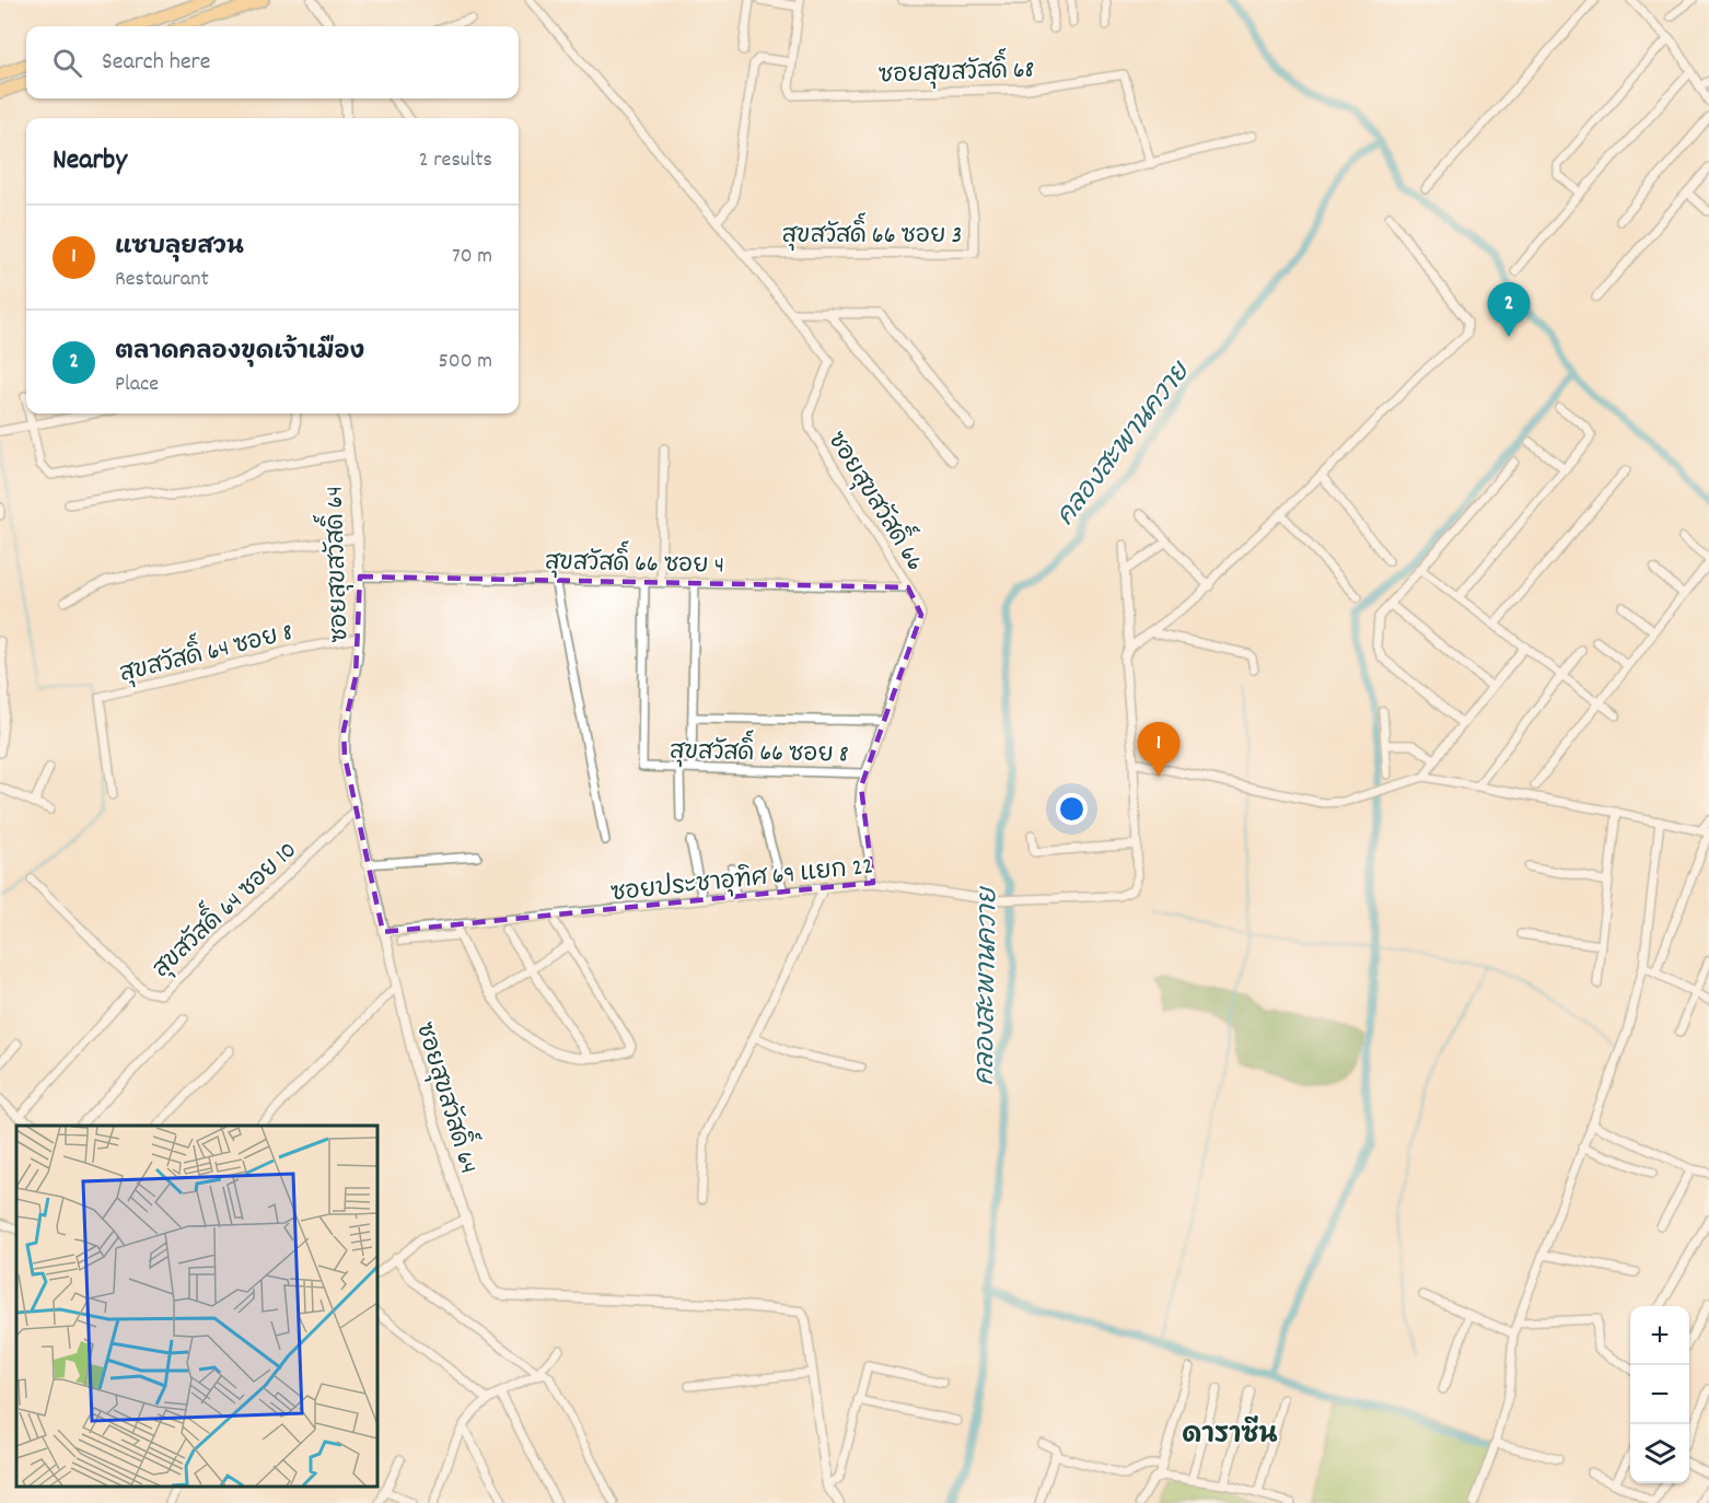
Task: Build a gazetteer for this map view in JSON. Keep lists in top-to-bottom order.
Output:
{
  "streets": {
    "street": [
      "ซอยสุขสวัสดิ์ 68",
      "สุขสวัสดิ์ 66 ซอย 3",
      "ซอยสุขสวัสดิ์ 66",
      "สุขสวัสดิ์ 66 ซอย 4",
      "ซอยสุขสวัสดิ์ 64",
      "สุขสวัสดิ์ 64 ซอย 8",
      "สุขสวัสดิ์ 66 ซอย 8",
      "ซอยประชาอุทิศ 69 แยก 22",
      "สุขสวัสดิ์ 64 ซอย 10"
    ]
  },
  "crossings": [
    ["สุขสวัสดิ์ 66 ซอย 3", "ซอยสุขสวัสดิ์ 66"],
    ["ซอยสุขสวัสดิ์ 66", "สุขสวัสดิ์ 66 ซอย 4"],
    ["ซอยสุขสวัสดิ์ 66", "สุขสวัสดิ์ 66 ซอย 8"],
    ["ซอยสุขสวัสดิ์ 66", "ซอยประชาอุทิศ 69 แยก 22"],
    ["สุขสวัสดิ์ 66 ซอย 4", "ซอยสุขสวัสดิ์ 64"],
    ["สุขสวัสดิ์ 66 ซอย 4", "สุขสวัสดิ์ 66 ซอย 8"],
    ["ซอยสุขสวัสดิ์ 64", "สุขสวัสดิ์ 64 ซอย 8"],
    ["ซอยสุขสวัสดิ์ 64", "ซอยประชาอุทิศ 69 แยก 22"],
    ["ซอยสุขสวัสดิ์ 64", "สุขสวัสดิ์ 64 ซอย 10"]
  ],
  "districts": ["ดาราซีน"],
  "water": ["คลองสะพานควาย"],
  "page": {
    "search": "Search here",
    "heading": ["Nearby", "2 results"],
    "list": [
      {
        "mark": "1",
        "name": "แซบลุยสวน",
        "note": "Restaurant",
        "value": "70 m"
      },
      {
        "mark": "2",
        "name": "ตลาดคลองขุดเจ้าเมือง",
        "note": "Place",
        "value": "500 m"
      }
    ],
    "pins": ["2", "1"],
    "map_buttons": ["+", "−"]
  }
}
